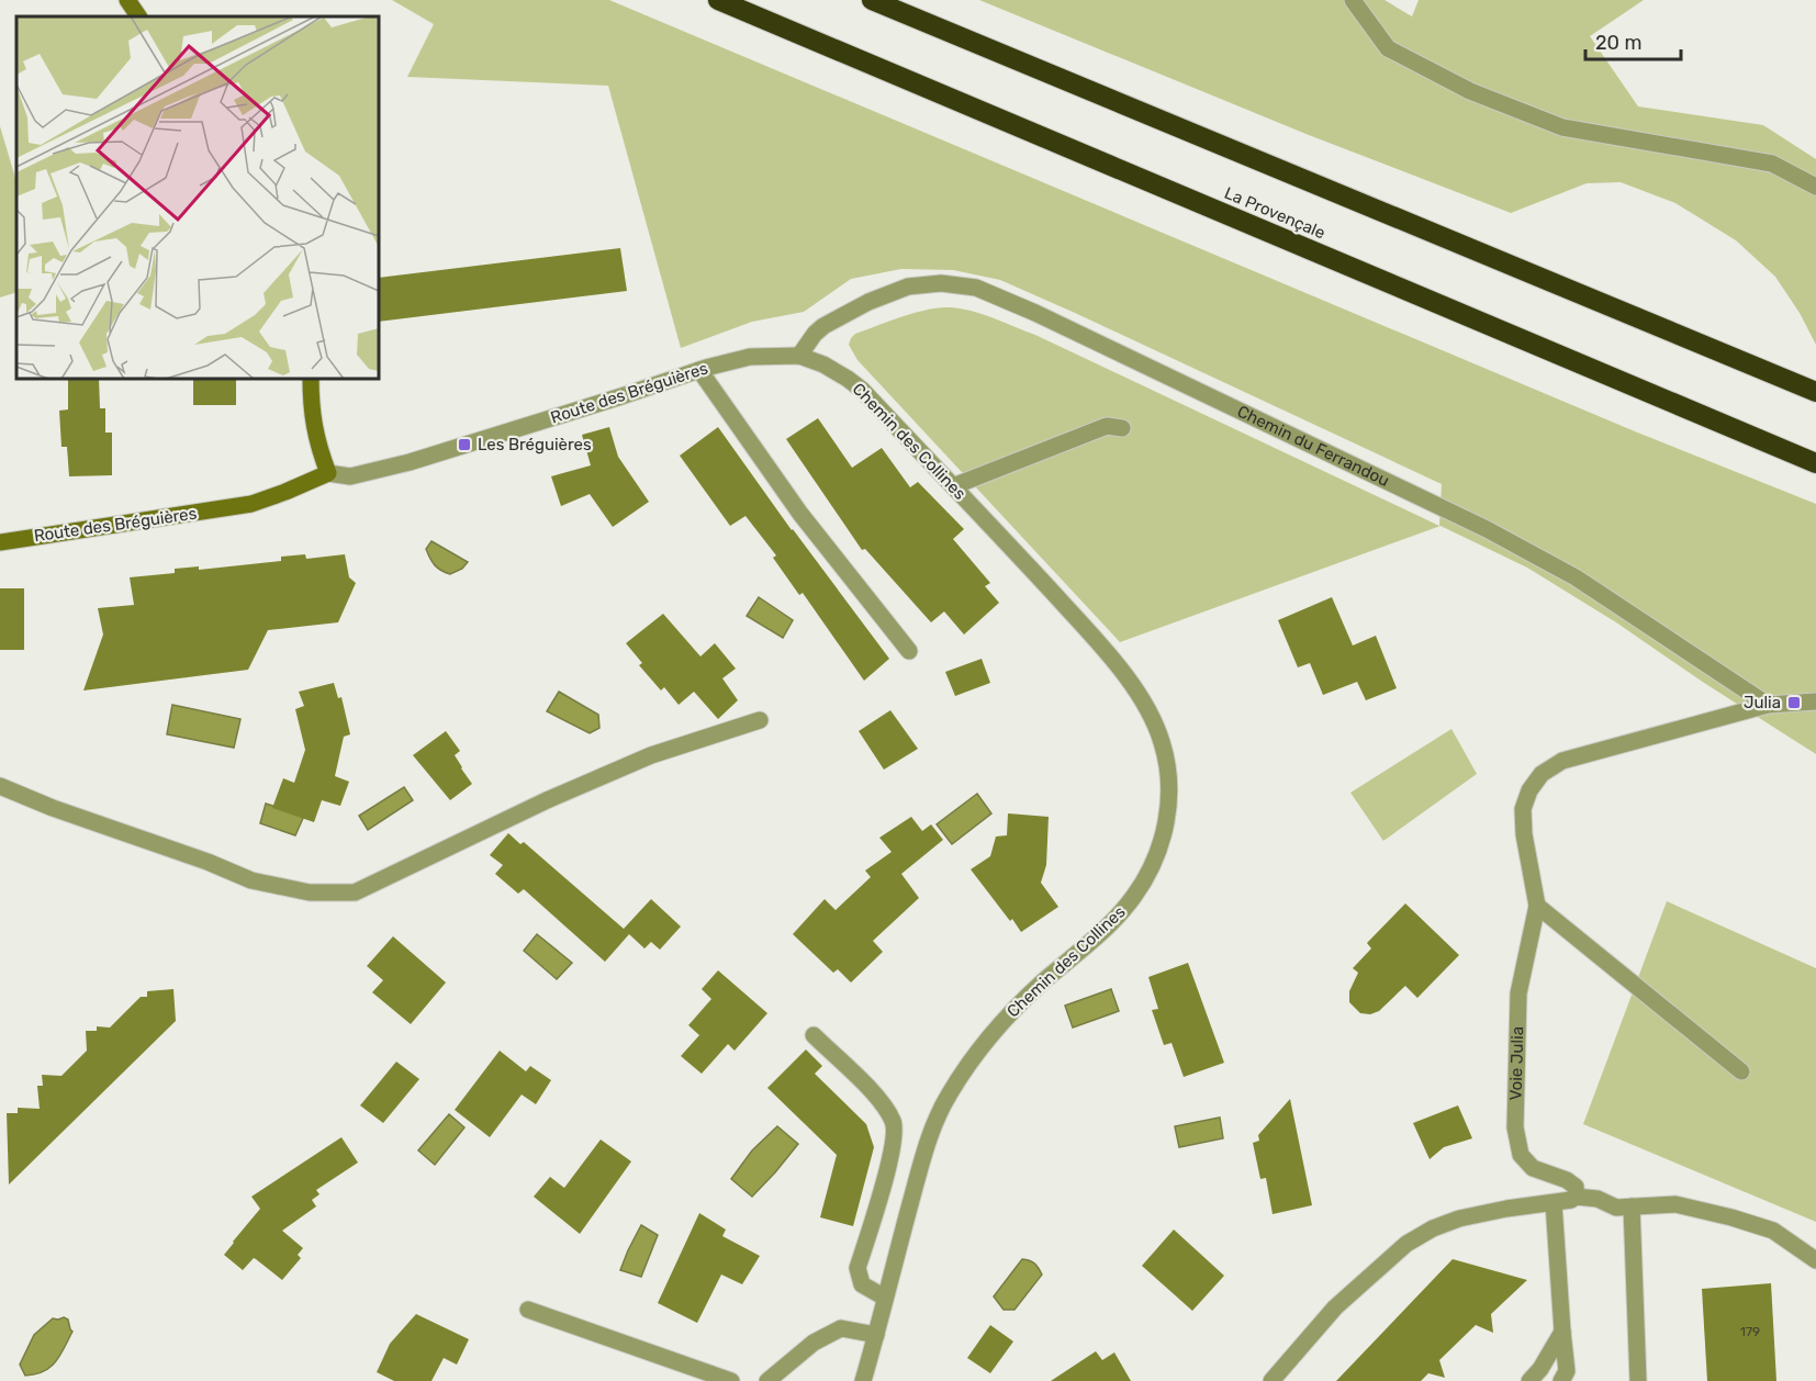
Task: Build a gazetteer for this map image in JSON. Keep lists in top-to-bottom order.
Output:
{
  "streets": {
    "highway": ["La Provençale"],
    "street": [
      "Route des Bréguières",
      "Chemin des Collines",
      "Chemin du Ferrandou",
      "Voie Julia"
    ]
  },
  "crossings": [
    ["Route des Bréguières", "Chemin des Collines"],
    ["Route des Bréguières", "Chemin du Ferrandou"],
    ["Chemin des Collines", "Chemin du Ferrandou"],
    ["Chemin du Ferrandou", "Voie Julia"]
  ],
  "places": {
    "transit": ["Les Bréguières", "Julia"]
  },
  "house_numbers": ["179"],
  "scale_bar": "20 m"
}
